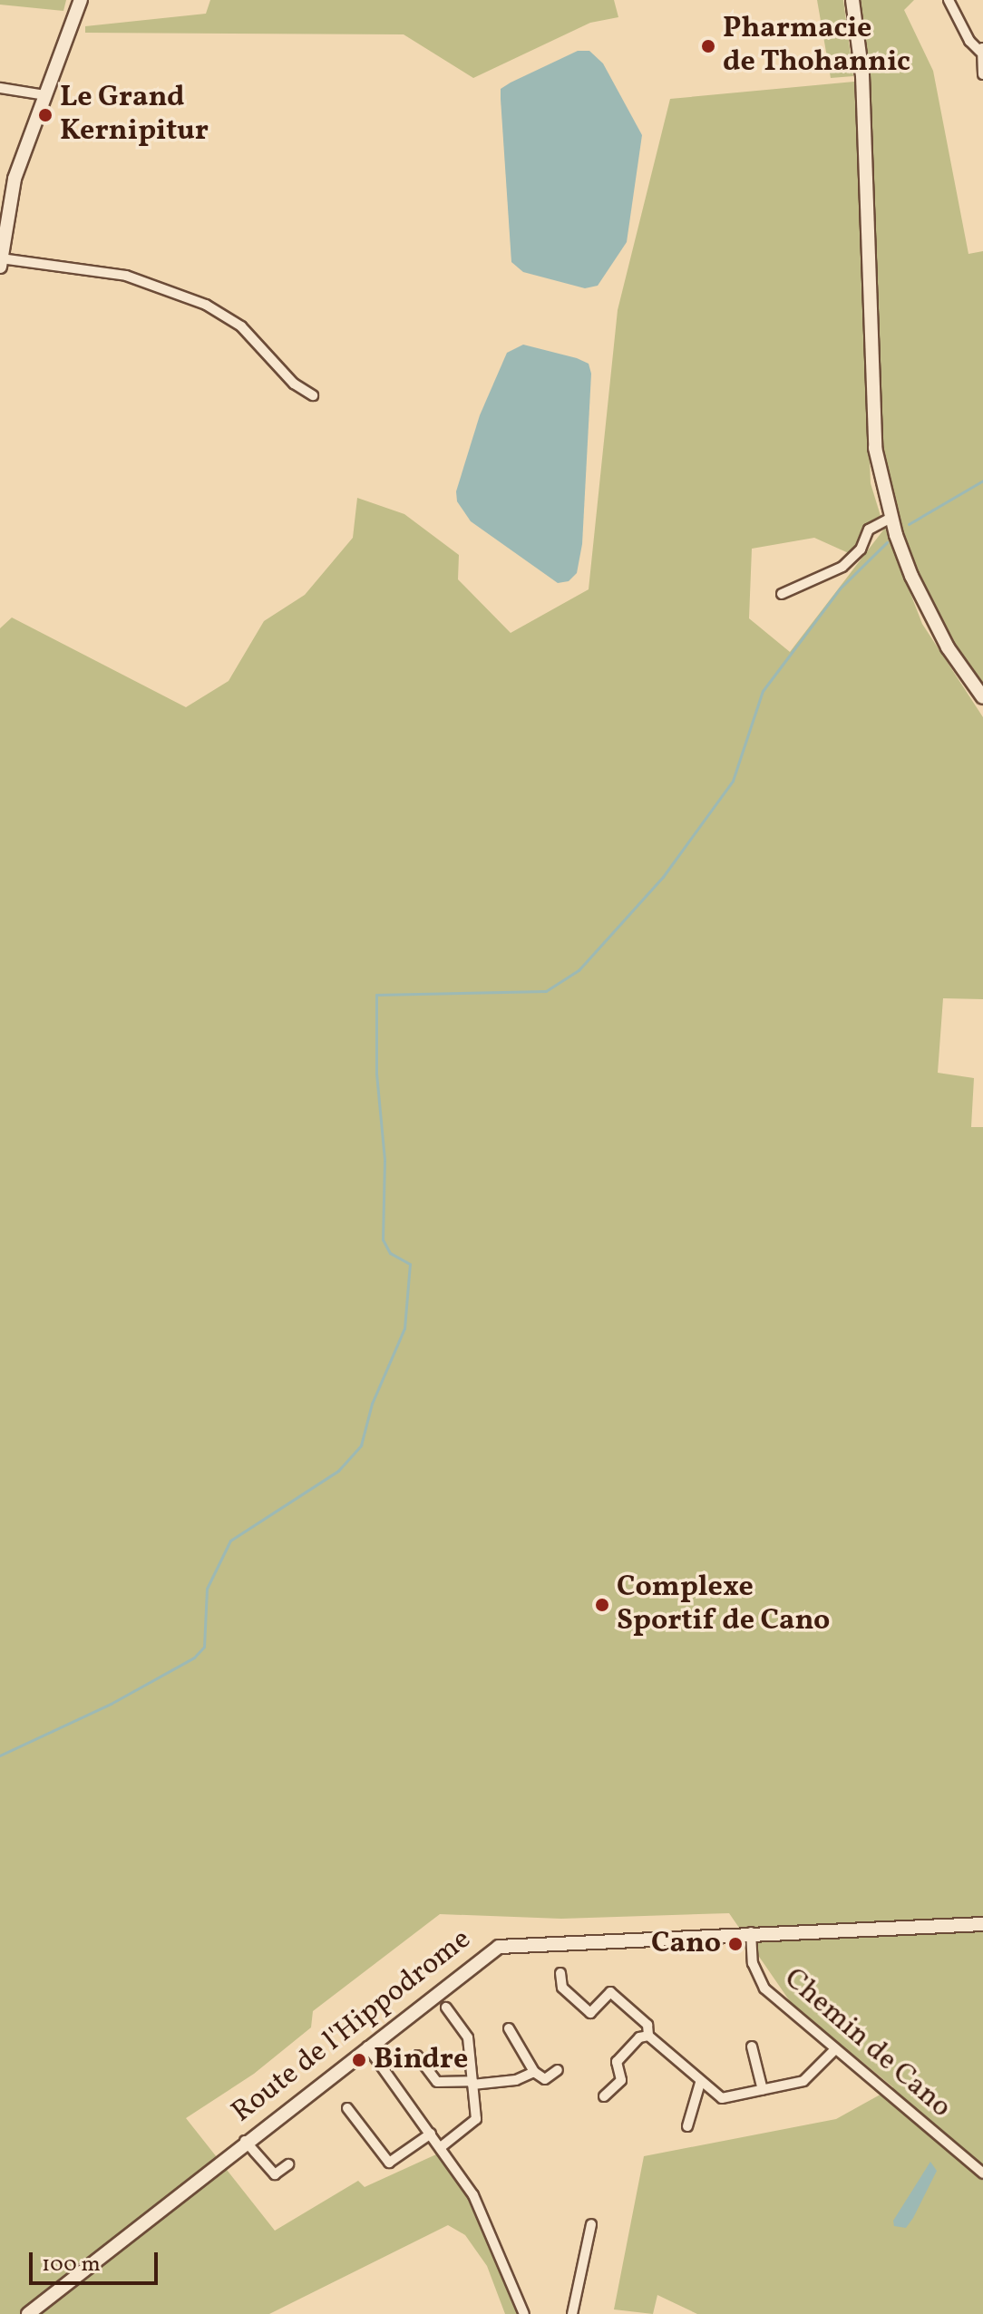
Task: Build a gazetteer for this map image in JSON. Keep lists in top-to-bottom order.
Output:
{
  "streets": {
    "main road": ["Route de l'Hippodrome"],
    "street": ["Chemin de Cano"]
  },
  "crossings": [
    ["Route de l'Hippodrome", "Chemin de Cano"]
  ],
  "places": [
    "Pharmacie de Thohannic",
    "Le Grand Kernipitur",
    "Complexe Sportif de Cano",
    "Cano",
    "Bindre"
  ],
  "scale_bar": "100 m"
}
